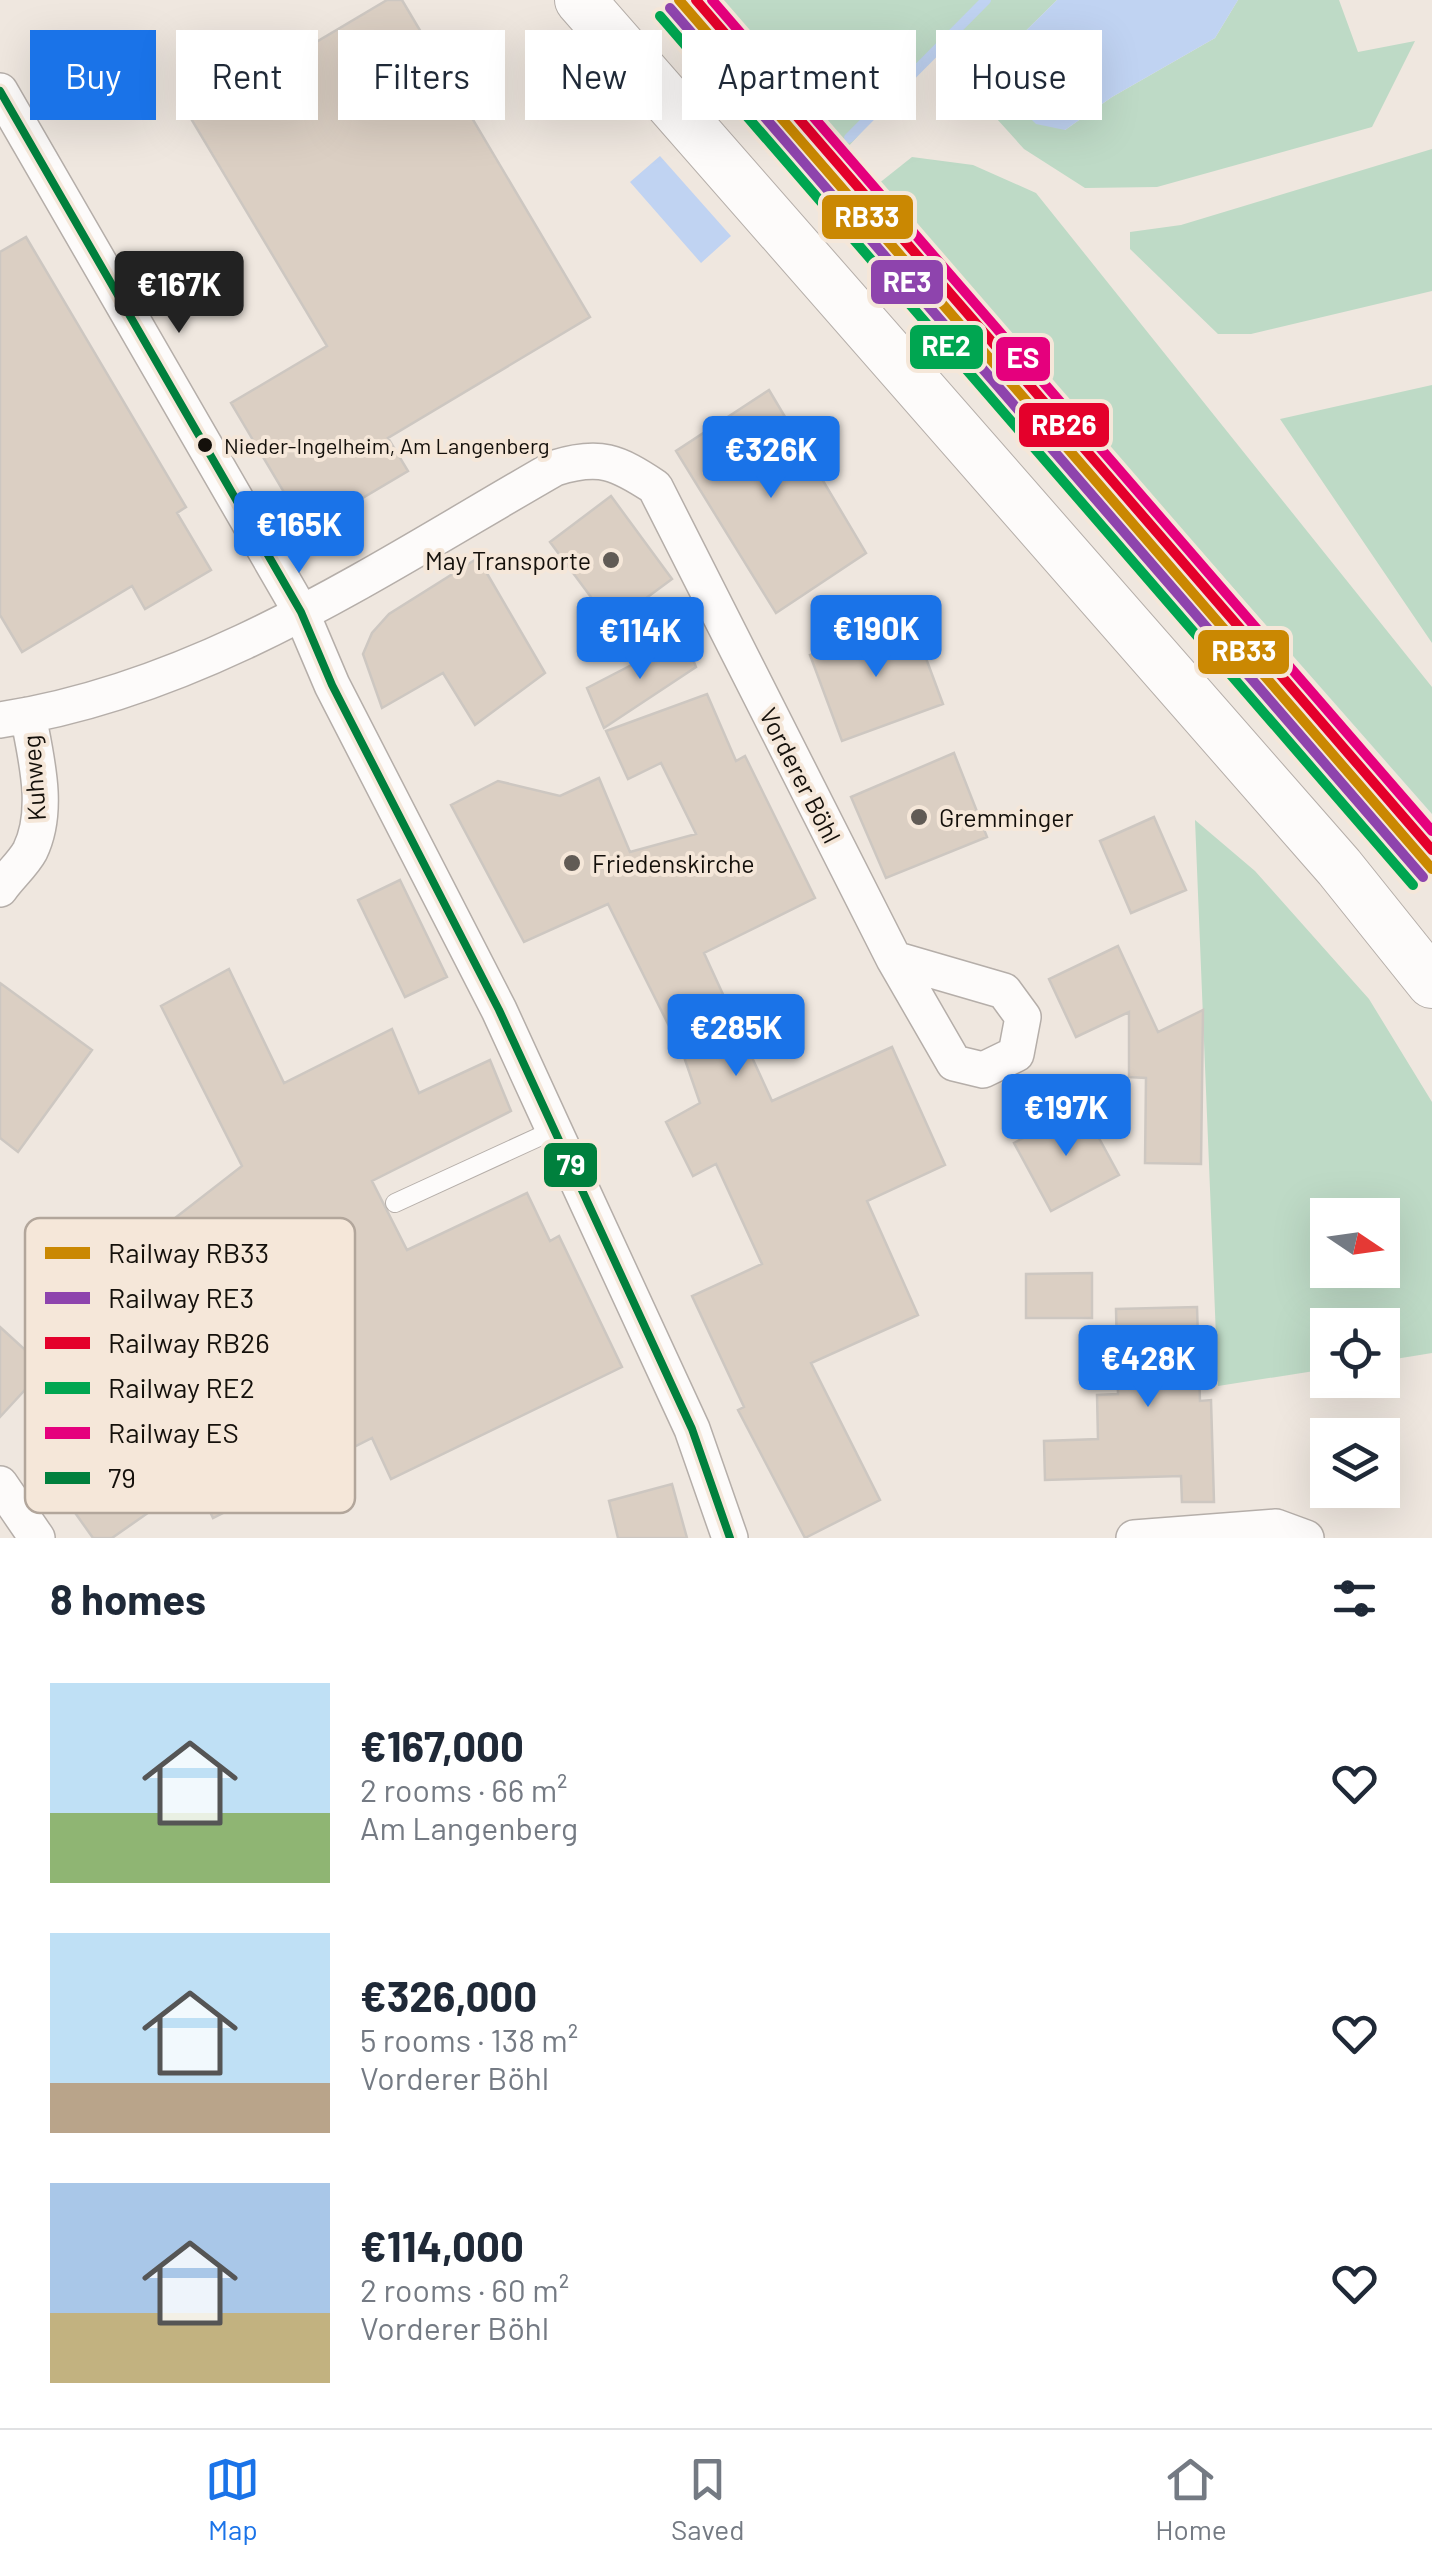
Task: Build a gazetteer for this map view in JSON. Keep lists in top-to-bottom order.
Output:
{
  "streets": {
    "street": ["Vorderer Böhl", "Kuhweg"]
  },
  "crossings": [
    ["Vorderer Böhl", "Kuhweg"]
  ],
  "places": [
    "Nieder-Ingelheim, Am Langenberg",
    "May Transporte",
    "Gremminger",
    "Friedenskirche"
  ],
  "lines": [
    "rail line RB33",
    "rail line RB26",
    "rail line ES",
    "rail line RE3",
    "rail line RE2",
    "transit line 79"
  ],
  "legend": [
    "Railway RB33",
    "Railway RE3",
    "Railway RB26",
    "Railway RE2",
    "Railway ES",
    "79"
  ],
  "north": "right",
  "page": {
    "chip": [
      "Buy",
      "Rent",
      "Filters",
      "New",
      "Apartment",
      "House"
    ],
    "price": [
      "€167K",
      "€326K",
      "€165K",
      "€190K",
      "€114K",
      "€285K",
      "€197K",
      "€428K"
    ],
    "heading": "8 homes",
    "list": [
      {
        "name": "€167,000",
        "note": "2 rooms · 66 m² · Am Langenberg"
      },
      {
        "name": "€326,000",
        "note": "5 rooms · 138 m² · Vorderer Böhl"
      },
      {
        "name": "€114,000",
        "note": "2 rooms · 60 m² · Vorderer Böhl"
      }
    ],
    "tabs": ["Map", "Saved", "Home"]
  }
}
